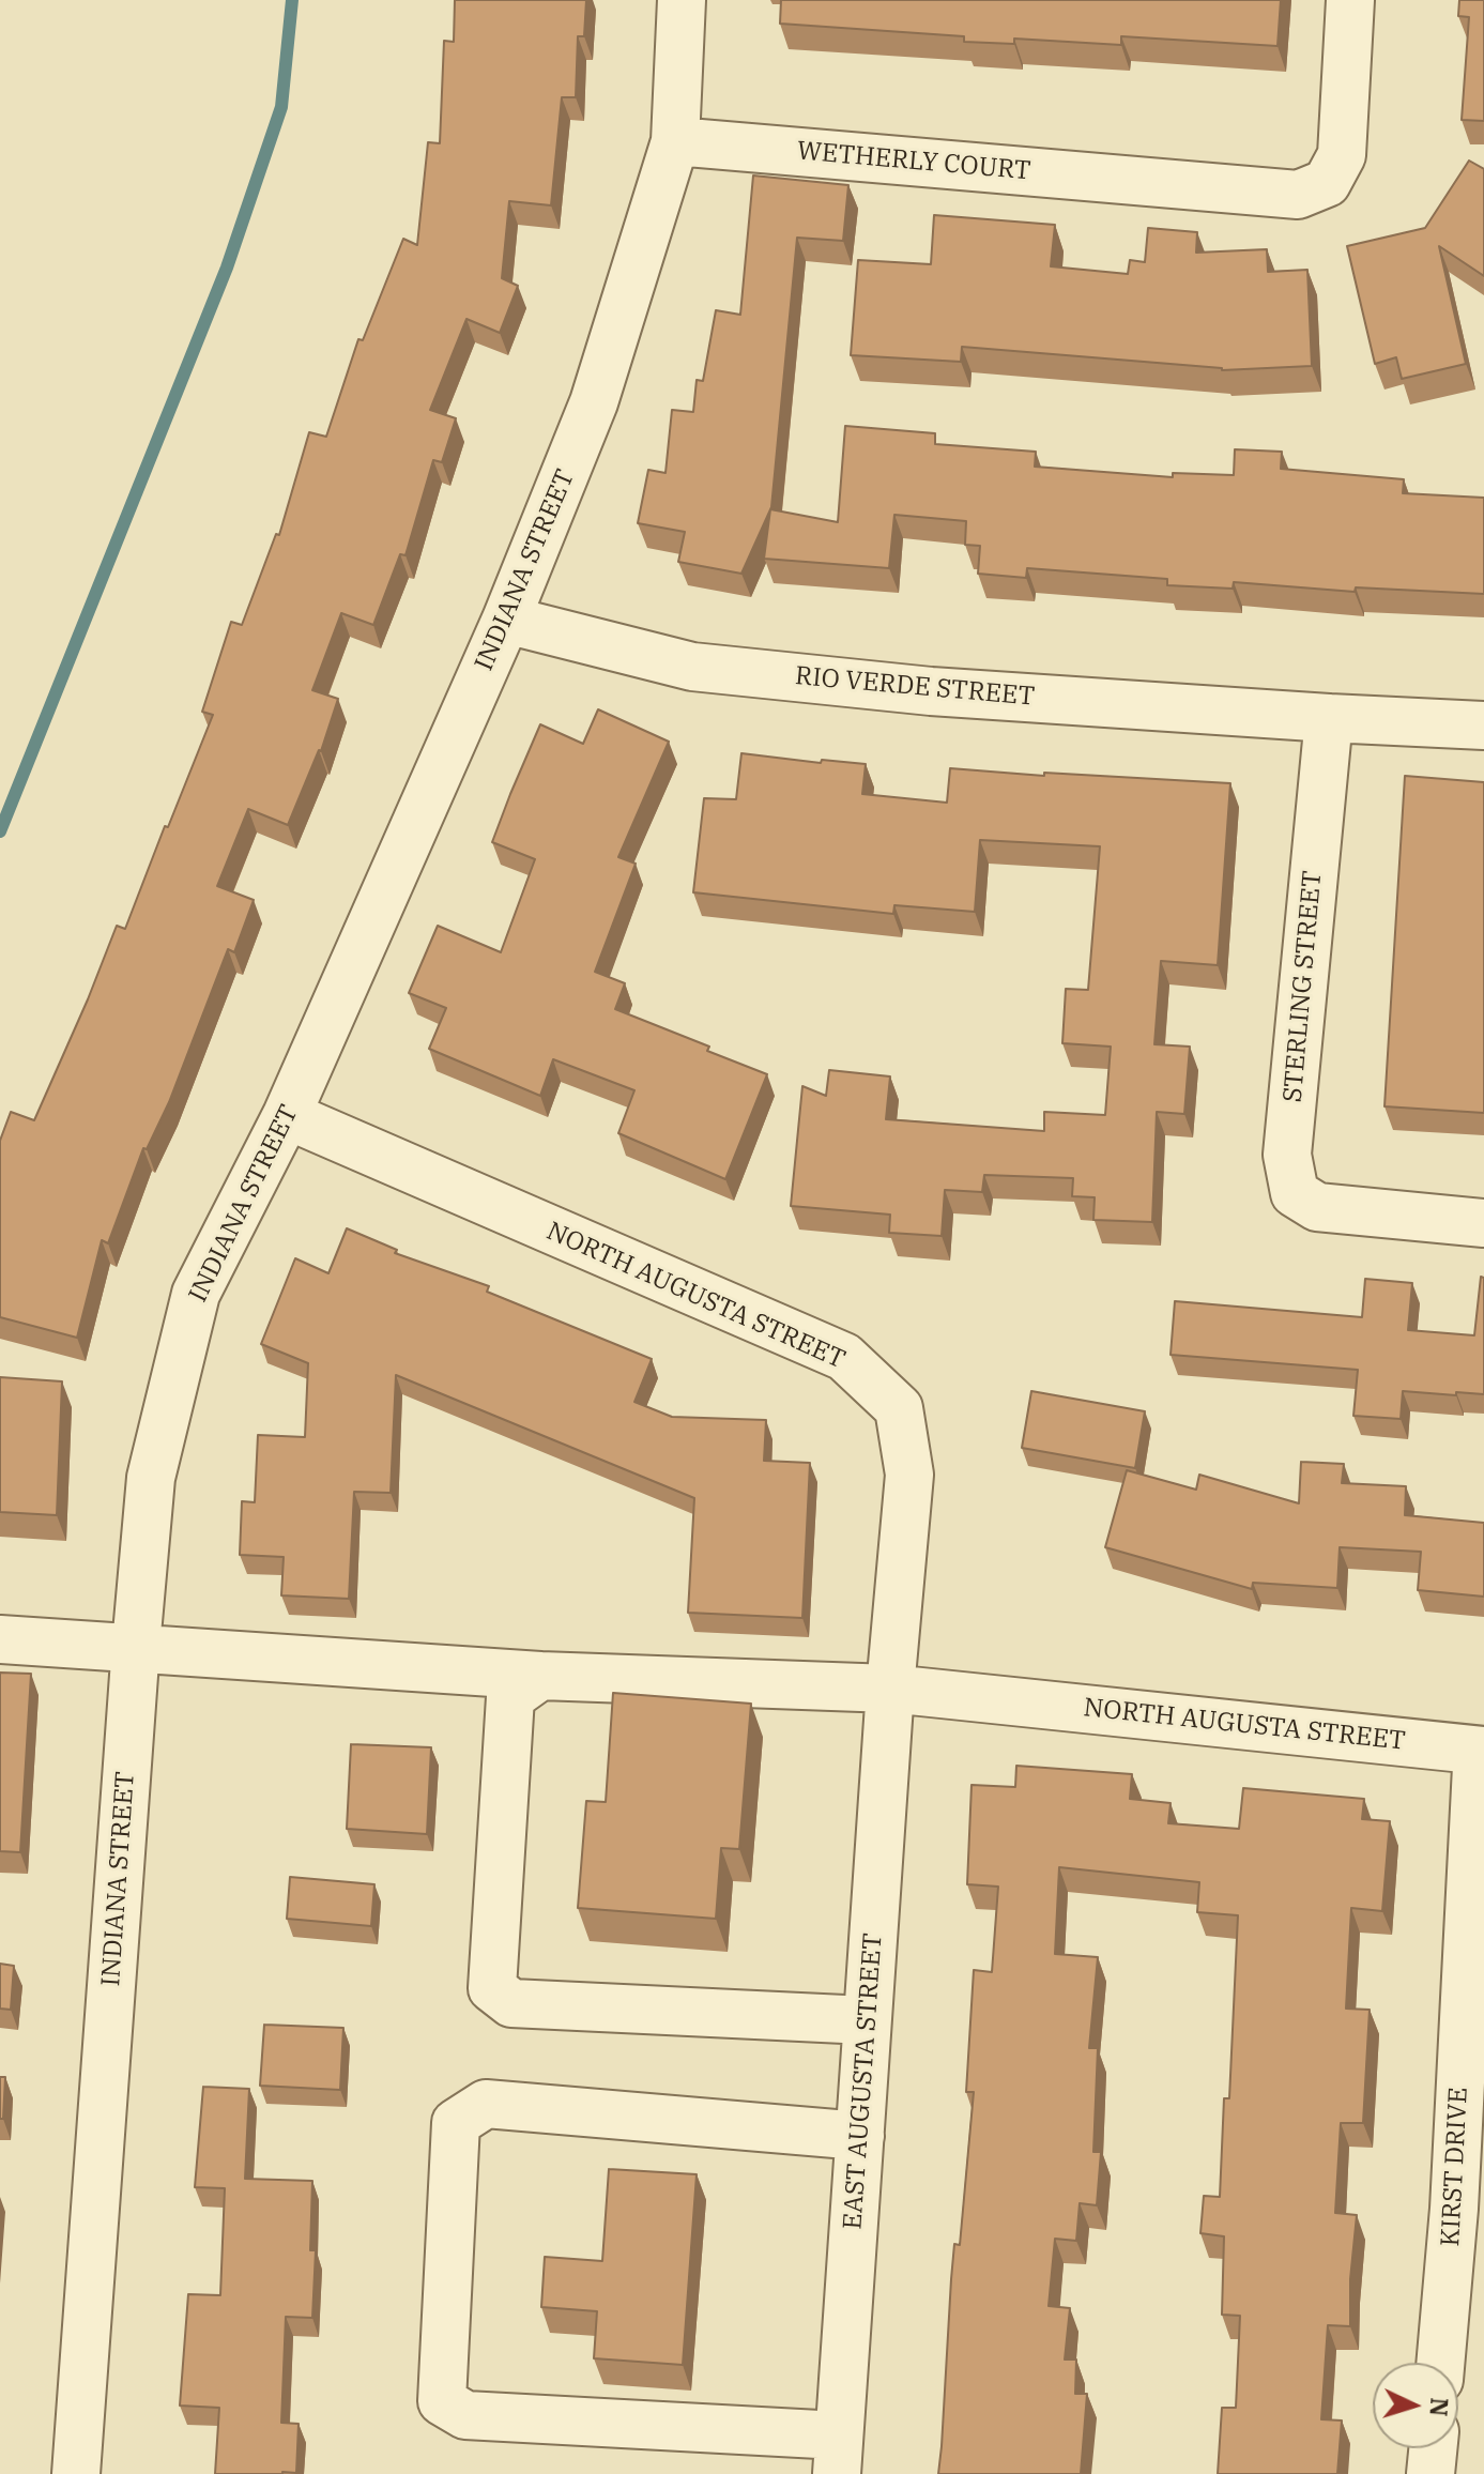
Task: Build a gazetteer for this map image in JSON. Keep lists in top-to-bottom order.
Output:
{
  "streets": {
    "street": [
      "WETHERLY COURT",
      "INDIANA STREET",
      "RIO VERDE STREET",
      "STERLING STREET",
      "NORTH AUGUSTA STREET",
      "EAST AUGUSTA STREET",
      "KIRST DRIVE"
    ]
  },
  "crossings": [
    ["WETHERLY COURT", "INDIANA STREET"],
    ["INDIANA STREET", "RIO VERDE STREET"],
    ["INDIANA STREET", "NORTH AUGUSTA STREET"],
    ["RIO VERDE STREET", "STERLING STREET"],
    ["NORTH AUGUSTA STREET", "EAST AUGUSTA STREET"],
    ["NORTH AUGUSTA STREET", "KIRST DRIVE"]
  ],
  "north": "right"
}
